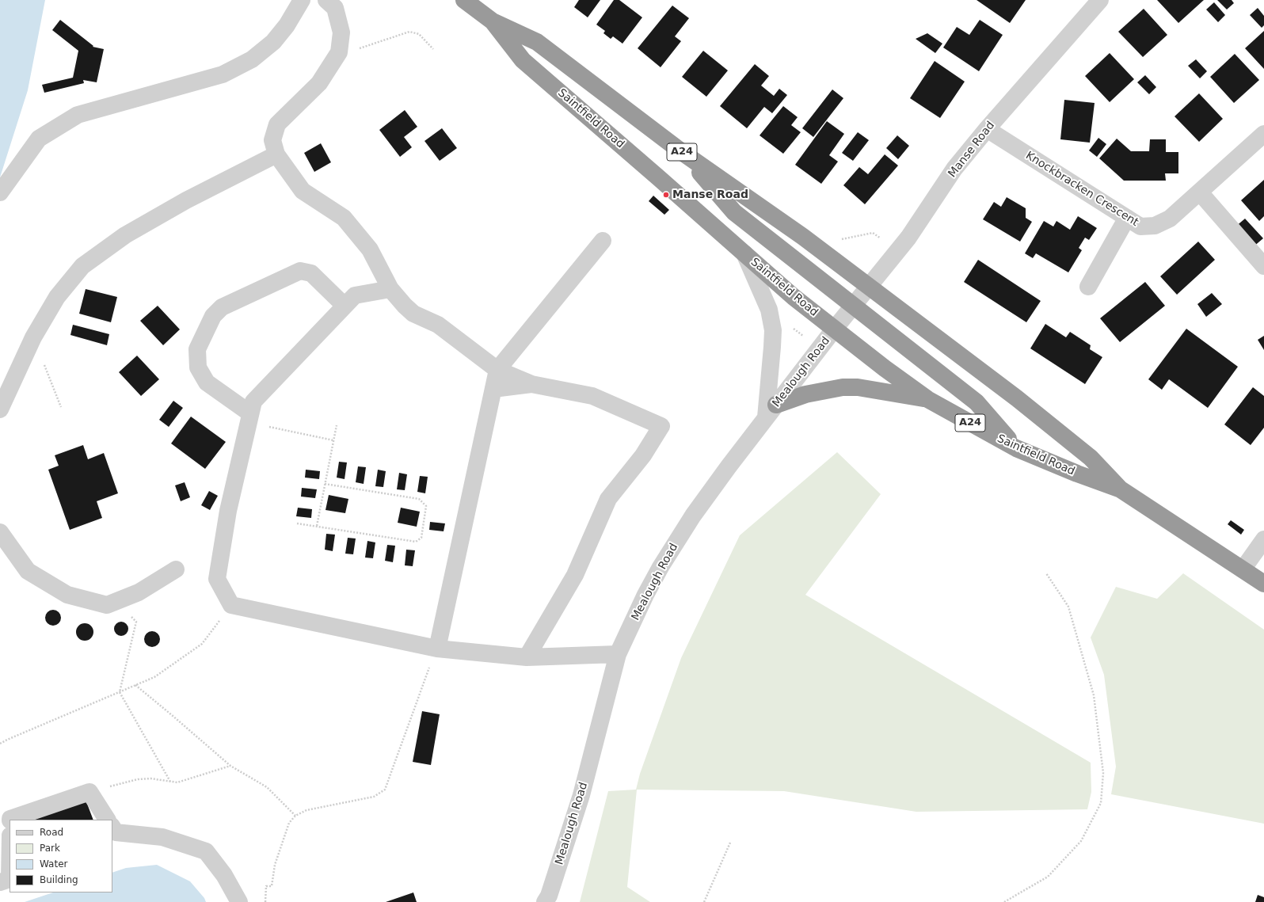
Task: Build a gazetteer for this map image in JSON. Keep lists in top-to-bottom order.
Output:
{
  "streets": {
    "highway": ["Saintfield Road", "A24"],
    "street": ["Manse Road", "Knockbracken Crescent", "Mealough Road"]
  },
  "crossings": [
    ["Saintfield Road", "Manse Road"],
    ["Saintfield Road", "Mealough Road"],
    ["Manse Road", "Knockbracken Crescent"],
    ["Manse Road", "Mealough Road"]
  ],
  "places": ["Manse Road"],
  "legend": [
    "Road",
    "Park",
    "Water",
    "Building"
  ]
}
